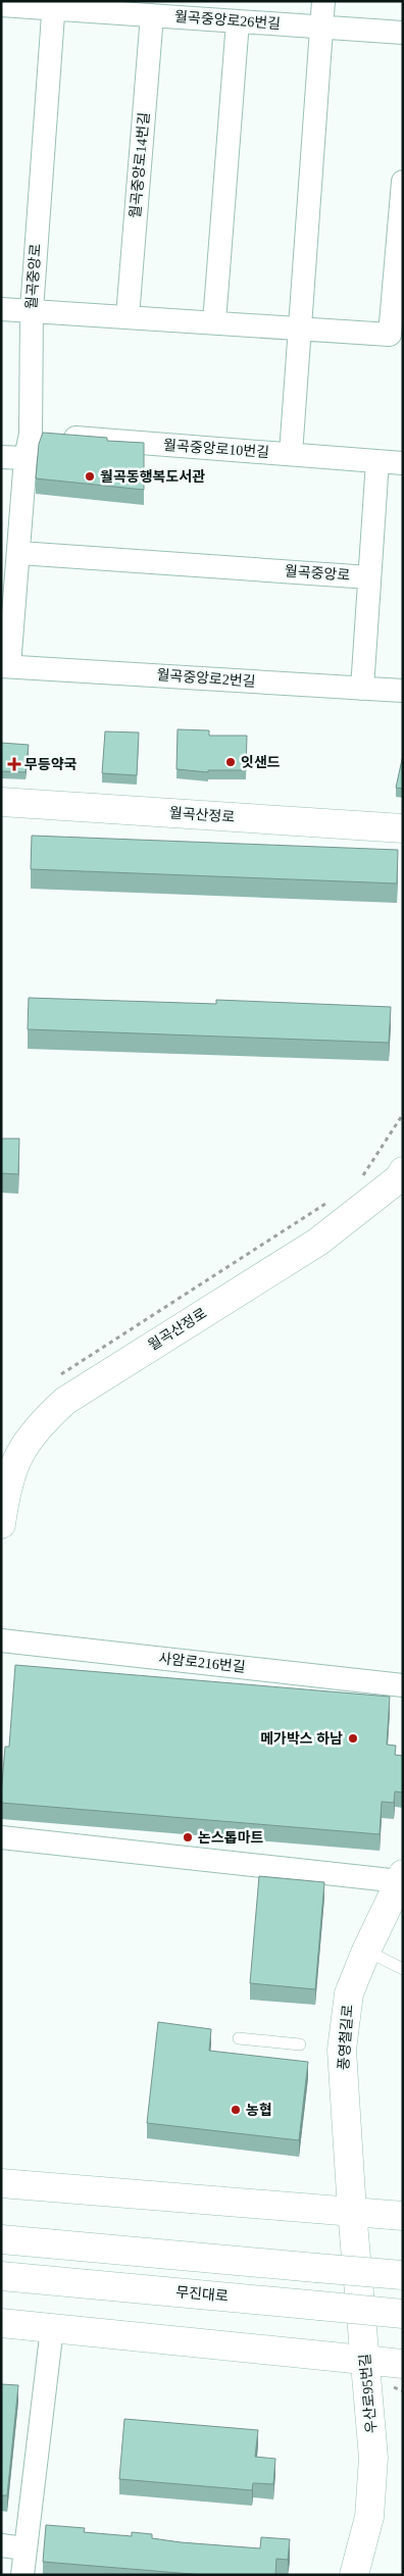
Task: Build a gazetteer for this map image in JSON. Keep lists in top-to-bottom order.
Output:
{
  "streets": {
    "main road": [
      "월곡산정로",
      "풍영철길로",
      "무진대로",
      "우산로95번길"
    ],
    "street": [
      "월곡중앙로26번길",
      "월곡중앙로14번길",
      "월곡중앙로",
      "월곡중앙로10번길",
      "월곡중앙로2번길",
      "사암로216번길"
    ]
  },
  "crossings": [
    ["월곡중앙로26번길", "월곡중앙로14번길"],
    ["월곡중앙로26번길", "월곡중앙로"],
    ["월곡중앙로", "월곡중앙로10번길"],
    ["월곡중앙로", "월곡중앙로2번길"],
    ["풍영철길로", "우산로95번길"]
  ],
  "places": {
    "other": [
      "월곡동행복도서관",
      "잇샌드",
      "메가박스 하남",
      "논스톱마트",
      "농협"
    ],
    "health": ["무등약국"]
  }
}
